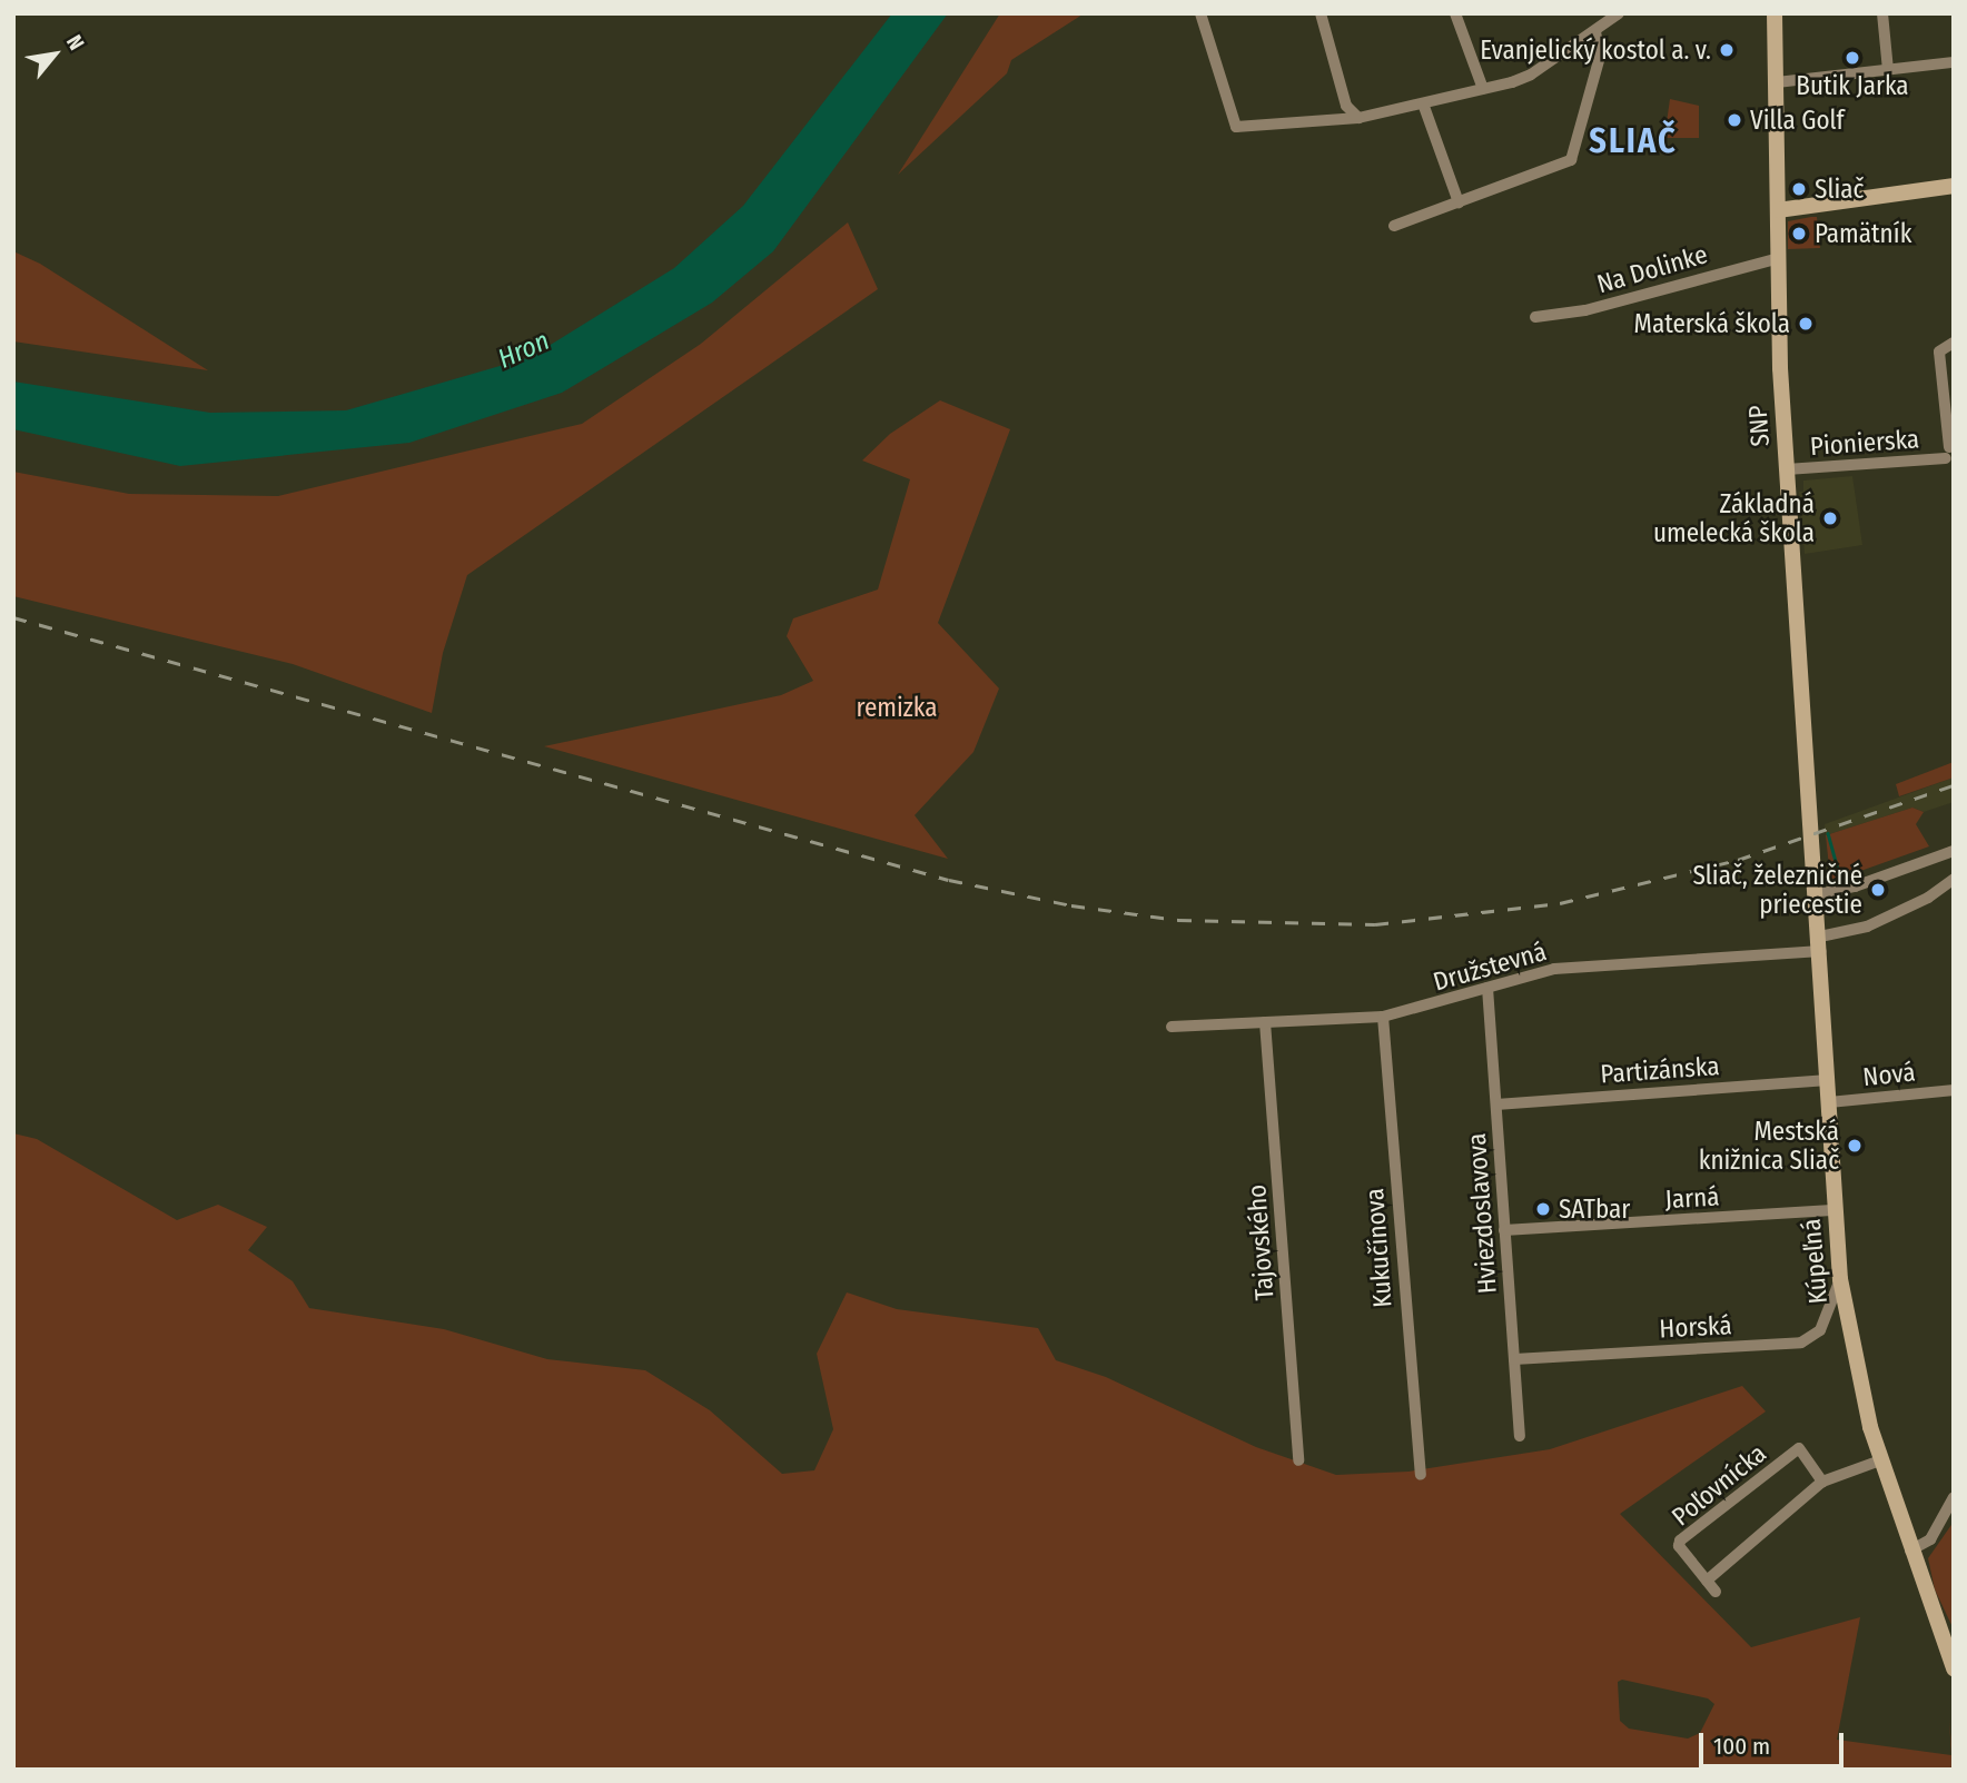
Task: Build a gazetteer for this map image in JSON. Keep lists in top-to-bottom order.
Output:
{
  "streets": {
    "street": [
      "Na Dolinke",
      "SNP",
      "Pionierska",
      "Družstevná",
      "Partizánska",
      "Nová",
      "Jarná",
      "Hviezdoslavova",
      "Tajovského",
      "Kukučínova",
      "Kúpeľná",
      "Horská",
      "Poľovnícka"
    ]
  },
  "crossings": [
    ["Na Dolinke", "SNP"],
    ["SNP", "Pionierska"],
    ["SNP", "Kúpeľná"],
    ["Družstevná", "Hviezdoslavova"],
    ["Družstevná", "Tajovského"],
    ["Družstevná", "Kukučínova"],
    ["Družstevná", "Kúpeľná"],
    ["Partizánska", "Hviezdoslavova"],
    ["Partizánska", "Kúpeľná"],
    ["Nová", "Kúpeľná"],
    ["Jarná", "Hviezdoslavova"],
    ["Jarná", "Kúpeľná"],
    ["Hviezdoslavova", "Horská"],
    ["Kúpeľná", "Horská"]
  ],
  "districts": ["SLIAČ"],
  "water": ["Hron"],
  "parks": ["remizka"],
  "places": [
    "Evanjelický kostol a. v.",
    "Butik Jarka",
    "Villa Golf",
    "Sliač",
    "Pamätník",
    "Materská škola",
    "Základná umelecká škola",
    "Sliač, železničné priecestie",
    "Mestská knižnica Sliač",
    "SATbar"
  ],
  "scale_bar": "100 m",
  "north": "top right"
}
